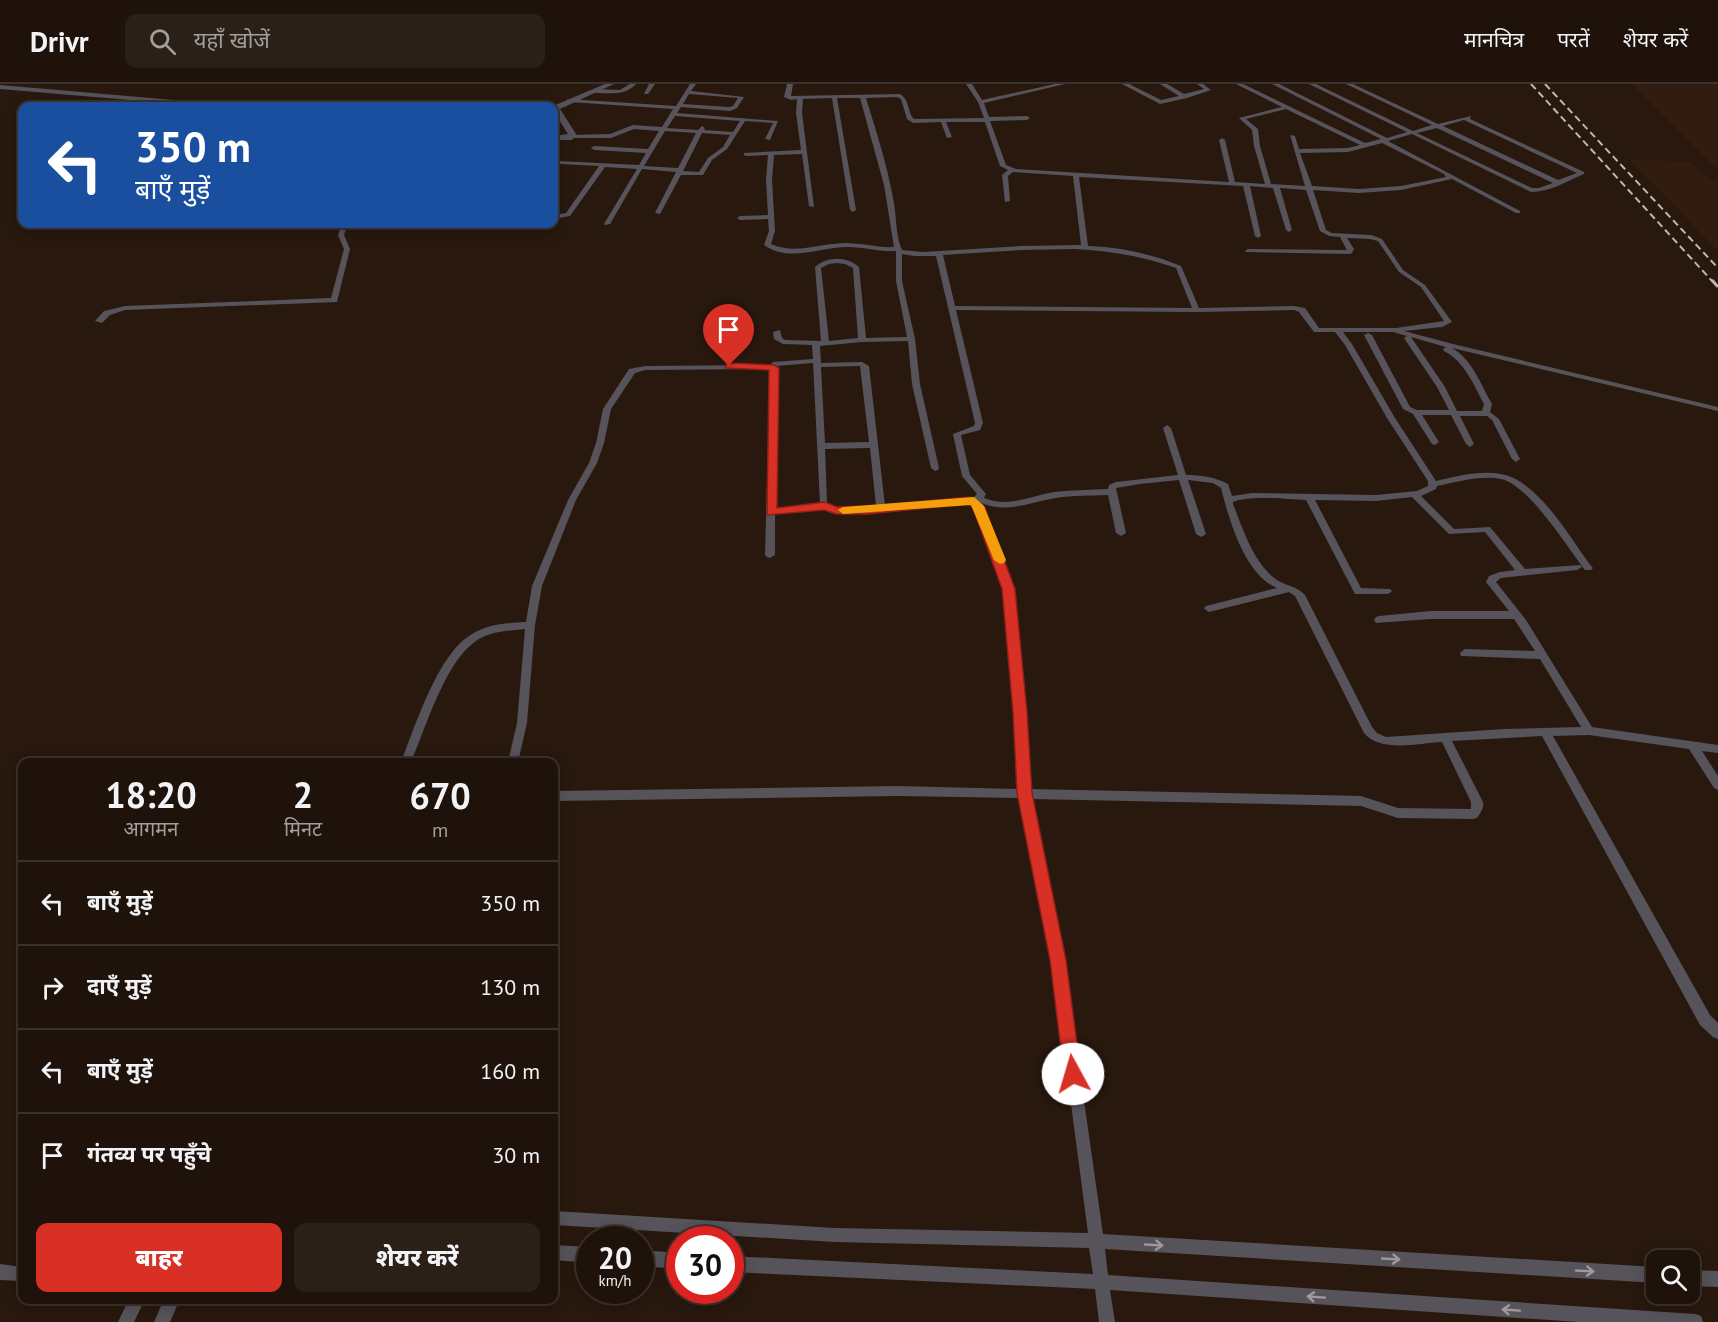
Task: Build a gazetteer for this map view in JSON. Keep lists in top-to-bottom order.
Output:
{
  "page": {
    "header": "Drivr",
    "search": "यहाँ खोजें",
    "nav": ["मानचित्र", "परतें", "शेयर करें"],
    "turn": ["350 m", "बाएँ मुड़ें"],
    "eta": [
      "18:20",
      "आगमन",
      "2",
      "मिनट",
      "670",
      "m"
    ],
    "list": [
      {
        "name": "बाएँ मुड़ें",
        "value": "350 m"
      },
      {
        "name": "दाएँ मुड़ें",
        "value": "130 m"
      },
      {
        "name": "बाएँ मुड़ें",
        "value": "160 m"
      },
      {
        "name": "गंतव्य पर पहुँचे",
        "value": "30 m"
      }
    ],
    "buttons": ["बाहर", "शेयर करें"],
    "speed": "20 km/h",
    "limit": "30"
  }
}
